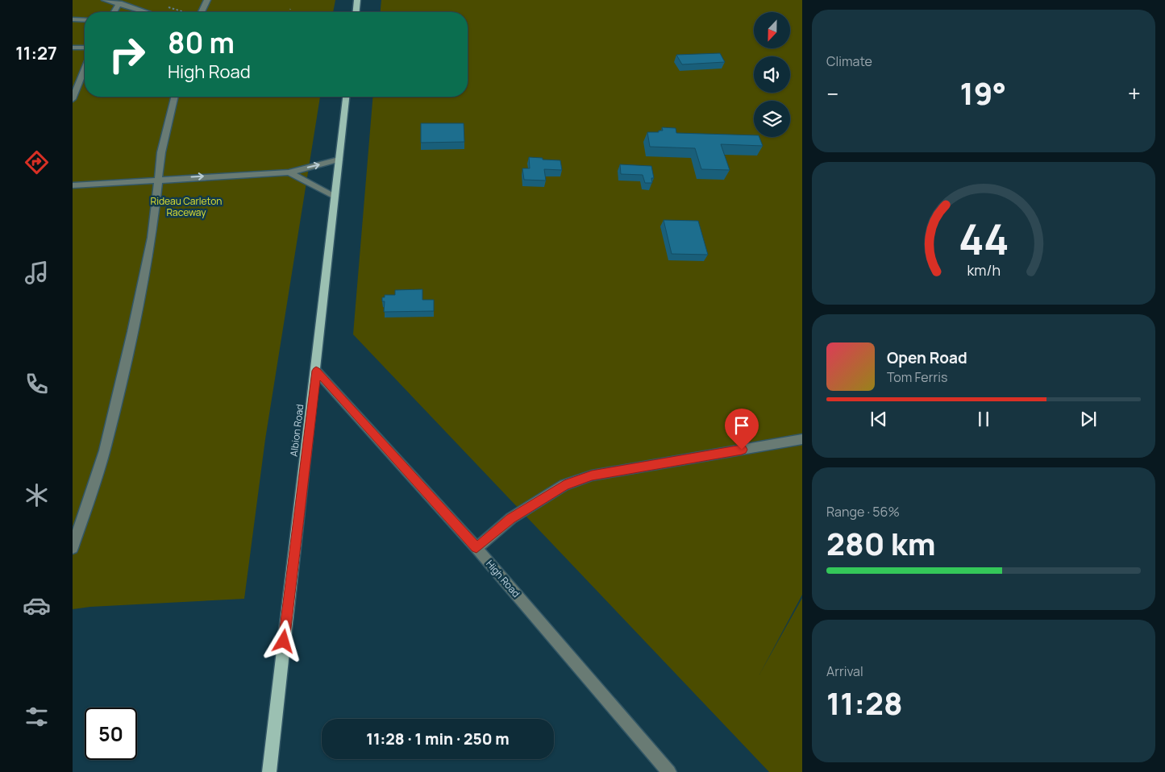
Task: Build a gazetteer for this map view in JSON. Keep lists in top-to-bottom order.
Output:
{
  "streets": {
    "main road": ["Albion Road"],
    "street": ["High Road"]
  },
  "crossings": [
    ["Albion Road", "High Road"]
  ],
  "parks": ["Rideau Carleton Raceway"],
  "north": "bottom",
  "page": {
    "tabs": "11:27",
    "tile": [
      "Climate",
      ["Range · 56%", "280 km"],
      ["Arrival", "11:28"]
    ],
    "turn": ["80 m", "High Road"],
    "heat": ["−", "19°", "+"],
    "song": ["Open Road", "Tom Ferris"],
    "limit": "50",
    "trip": "11:28 · 1 min · 250 m",
    "gauge": ["44", "km/h"]
  }
}
